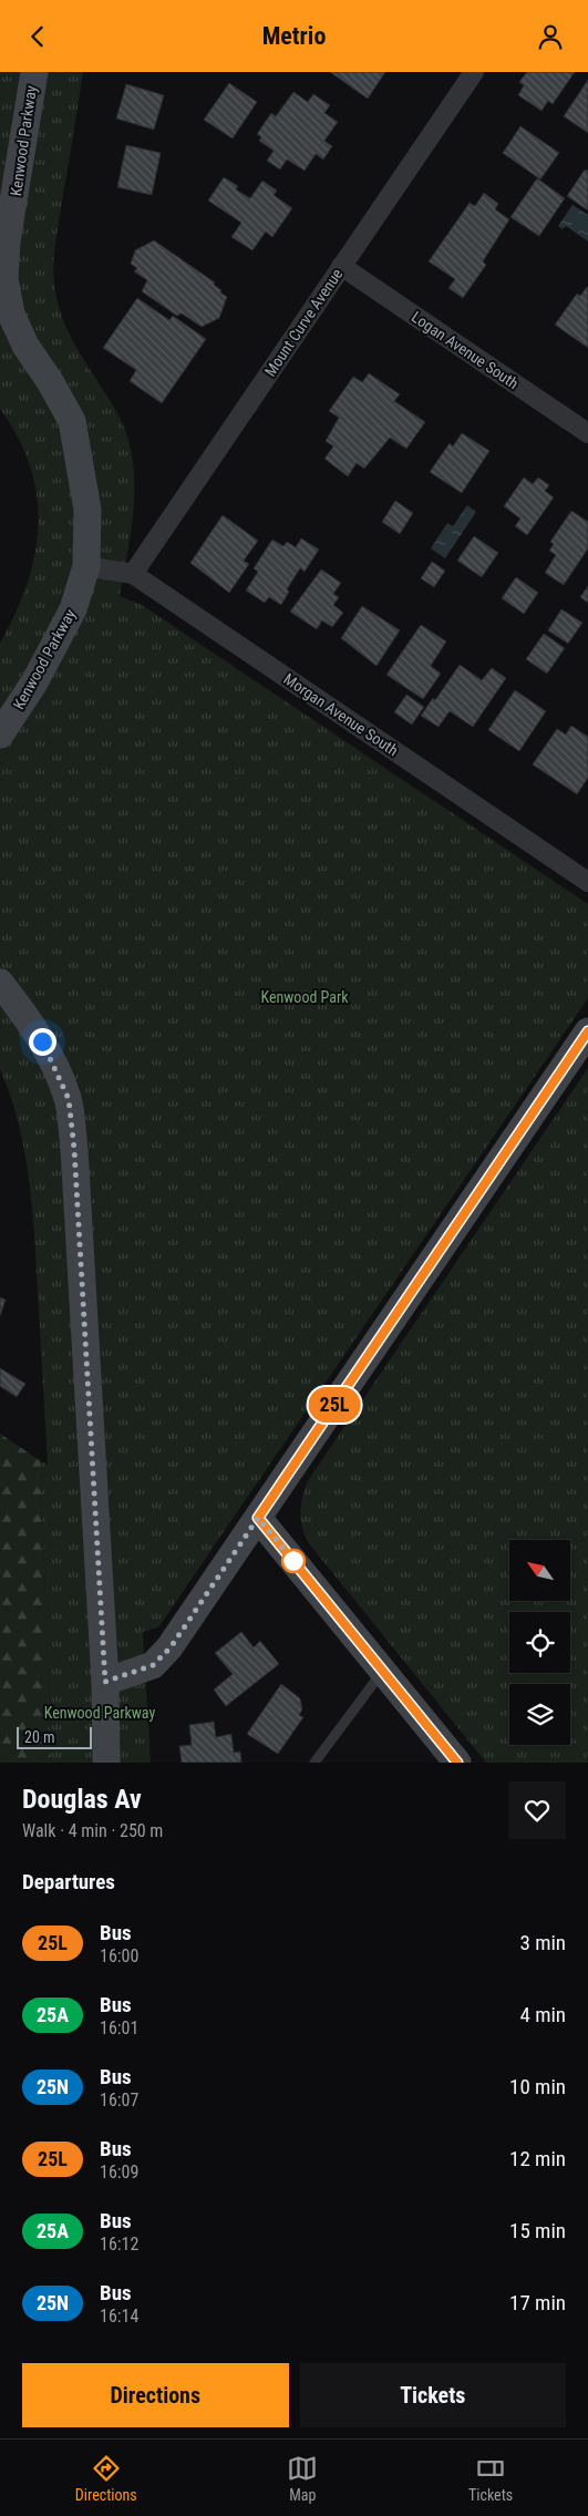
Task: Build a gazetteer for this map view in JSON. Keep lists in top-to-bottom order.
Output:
{
  "streets": {
    "street": [
      "Kenwood Parkway",
      "Mount Curve Avenue",
      "Logan Avenue South",
      "Morgan Avenue South"
    ]
  },
  "crossings": [
    ["Kenwood Parkway", "Morgan Avenue South"],
    ["Mount Curve Avenue", "Logan Avenue South"],
    ["Mount Curve Avenue", "Morgan Avenue South"]
  ],
  "parks": ["Kenwood Park", "Kenwood Parkway"],
  "lines": ["bus line 25L"],
  "scale_bar": "20 m",
  "north": "top left",
  "page": {
    "header": "Metrio",
    "on_map": "25L",
    "scale": "20 m",
    "heading": [
      ["Douglas Av", "Walk · 4 min · 250 m"],
      "Departures"
    ],
    "list": [
      {
        "mark": "25L",
        "name": "Bus",
        "note": "16:00",
        "value": "3 min"
      },
      {
        "mark": "25A",
        "name": "Bus",
        "note": "16:01",
        "value": "4 min"
      },
      {
        "mark": "25N",
        "name": "Bus",
        "note": "16:07",
        "value": "10 min"
      },
      {
        "mark": "25L",
        "name": "Bus",
        "note": "16:09",
        "value": "12 min"
      },
      {
        "mark": "25A",
        "name": "Bus",
        "note": "16:12",
        "value": "15 min"
      },
      {
        "mark": "25N",
        "name": "Bus",
        "note": "16:14",
        "value": "17 min"
      }
    ],
    "buttons": ["Directions", "Tickets"],
    "tabs": ["Directions", "Map", "Tickets"]
  }
}
